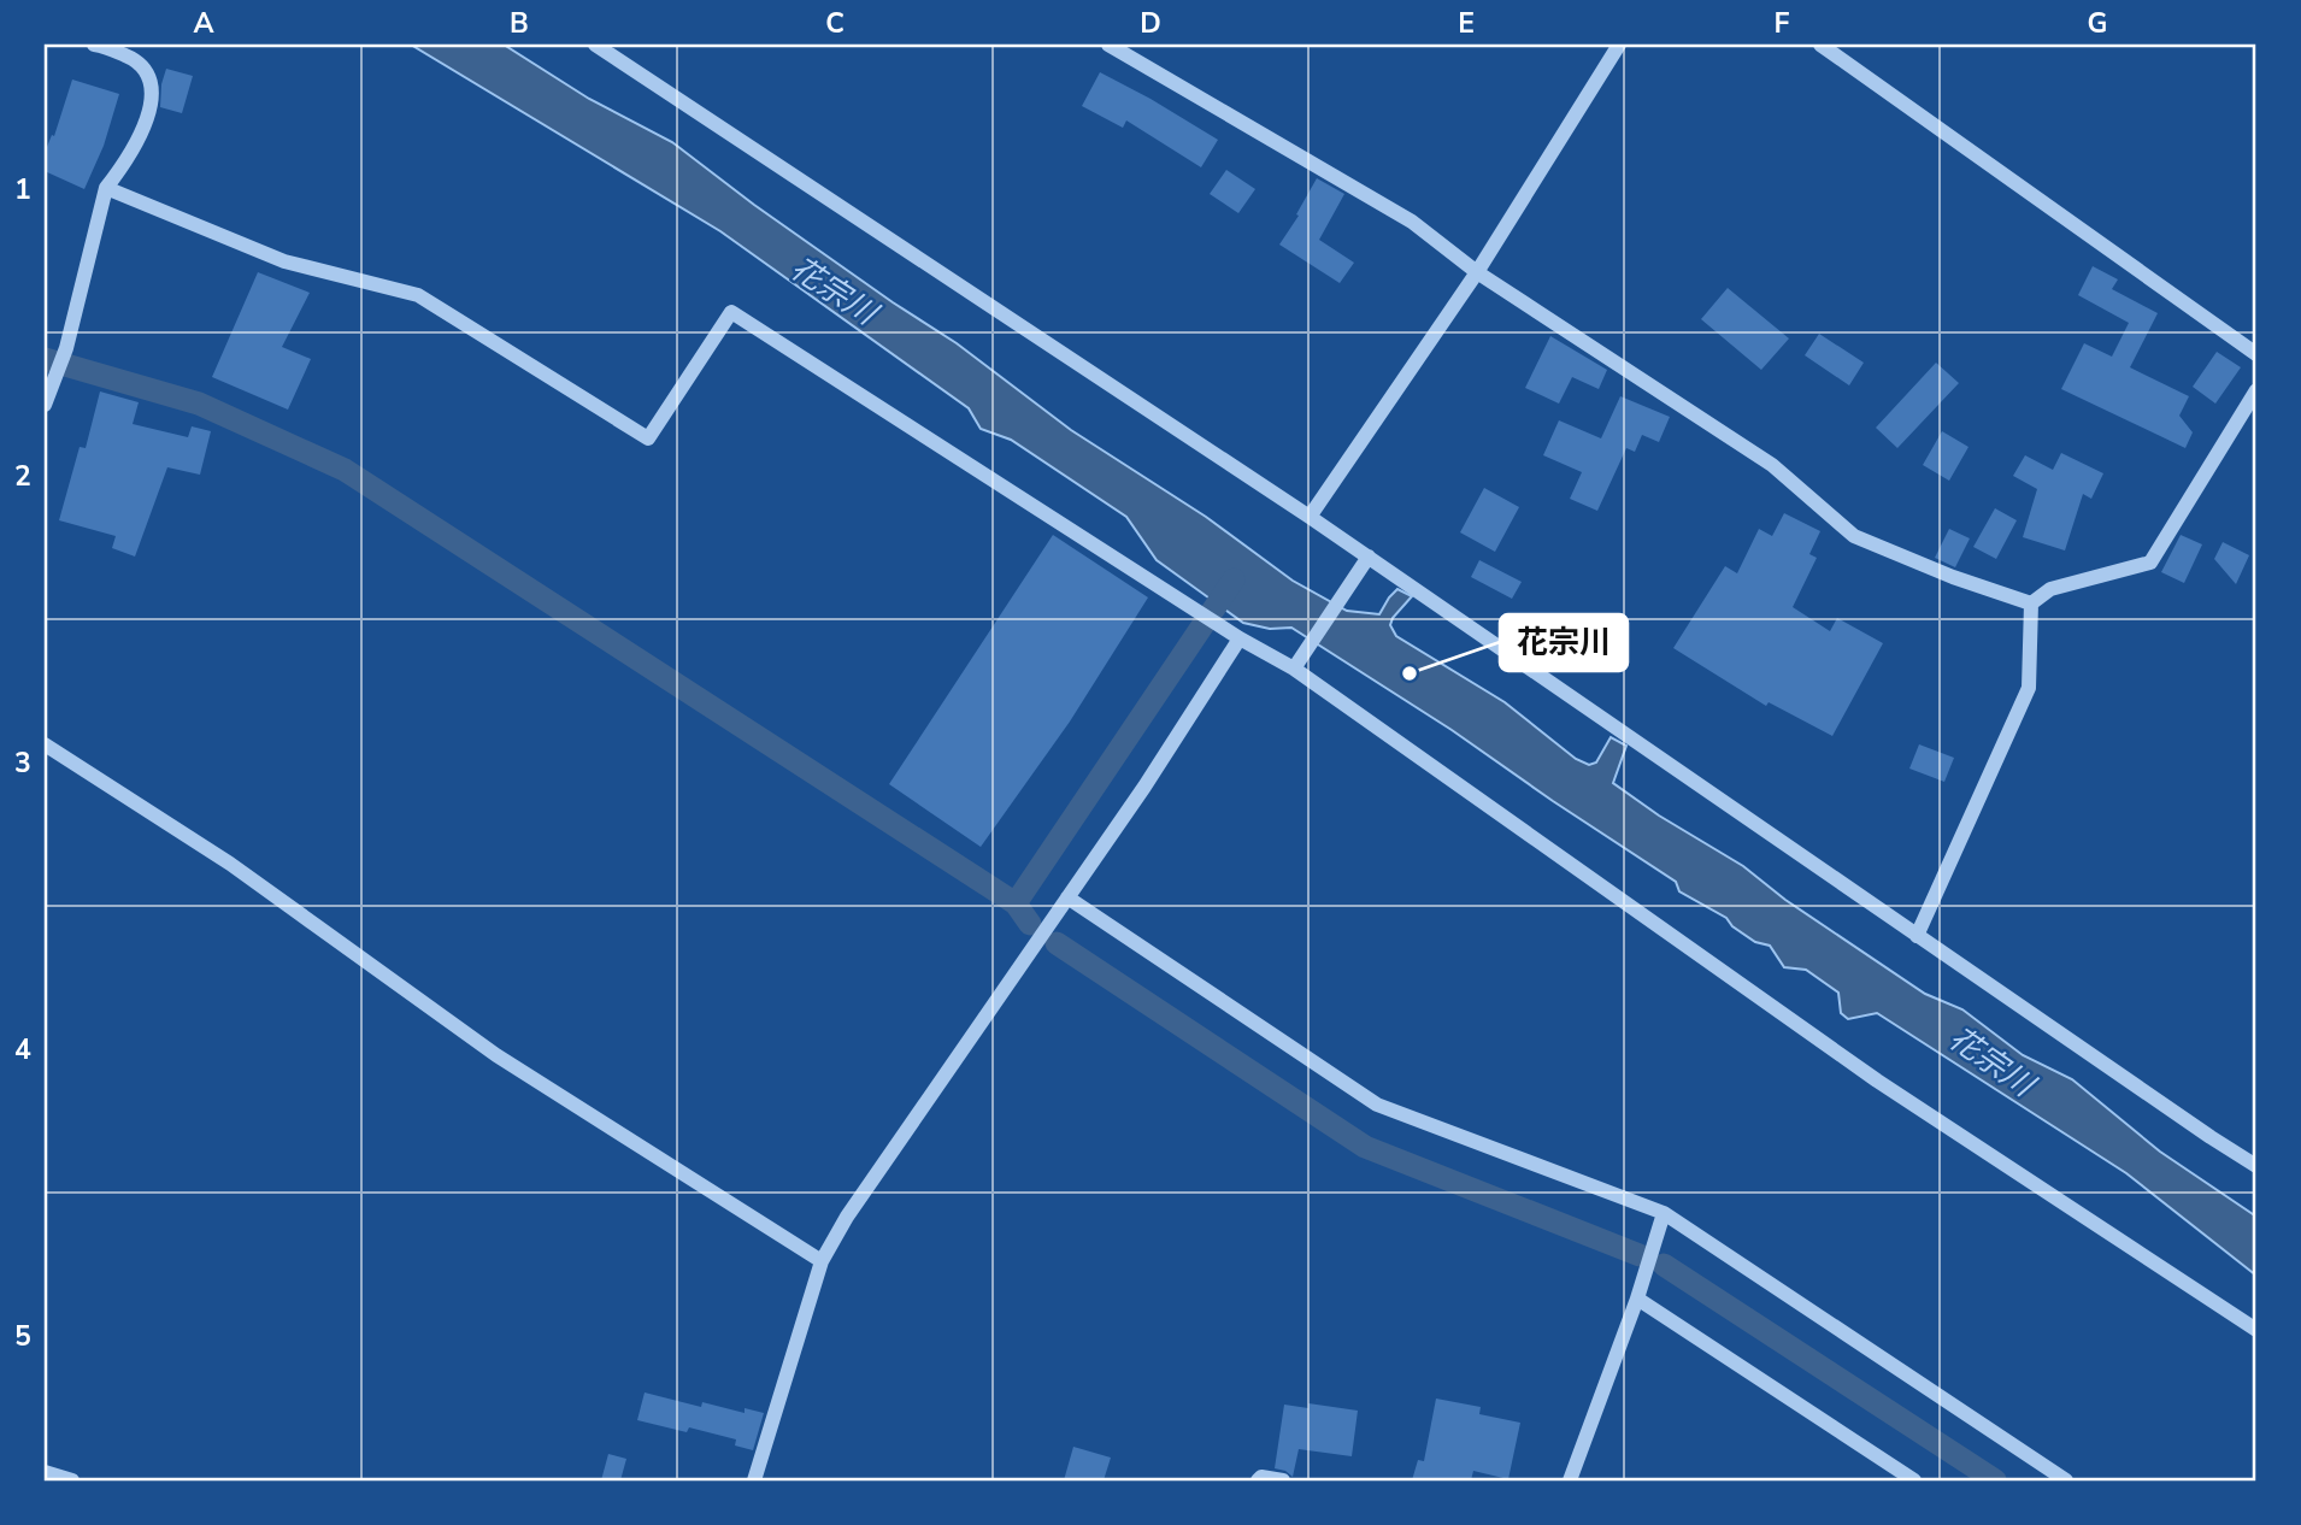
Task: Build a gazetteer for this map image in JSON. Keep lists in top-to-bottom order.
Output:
{
  "water": ["花宗川"],
  "places": ["花宗川"],
  "grid": {
    "columns": [
      "A",
      "B",
      "C",
      "D",
      "E",
      "F",
      "G"
    ],
    "rows": [
      "1",
      "2",
      "3",
      "4",
      "5"
    ]
  }
}
